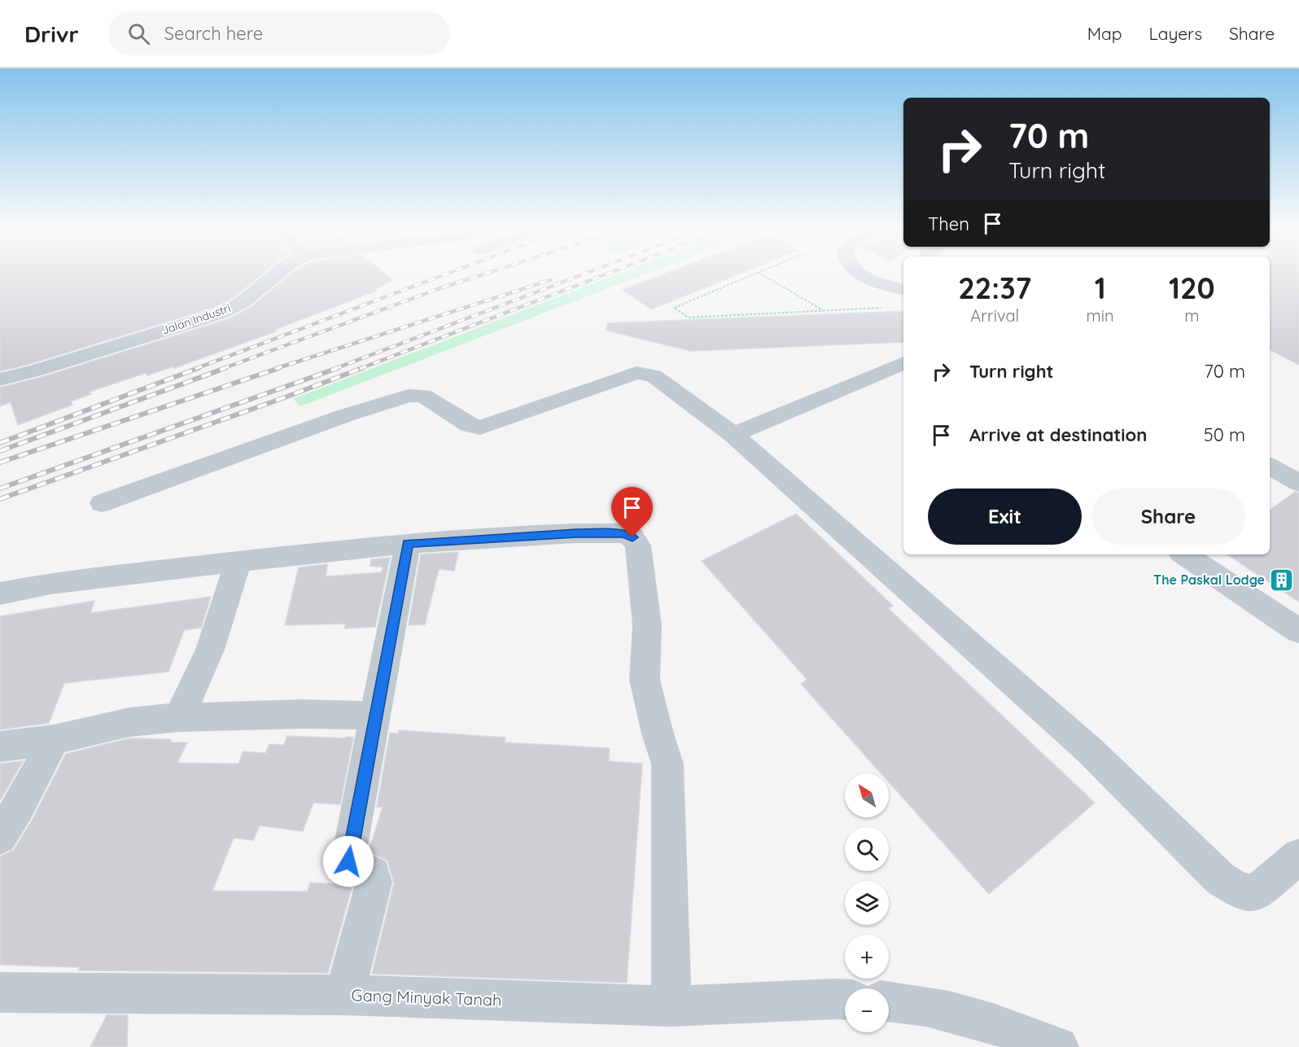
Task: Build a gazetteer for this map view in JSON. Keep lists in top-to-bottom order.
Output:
{
  "streets": {
    "street": ["Jalan Industri", "Gang Minyak Tanah"]
  },
  "places": {
    "building": ["The Paskal Lodge"]
  },
  "north": "top left",
  "page": {
    "header": "Drivr",
    "search": "Search here",
    "nav": ["Map", "Layers", "Share"],
    "turn": ["70 m", "Turn right"],
    "then": "Then",
    "eta": [
      "22:37",
      "Arrival",
      "1",
      "min",
      "120",
      "m"
    ],
    "list": [
      {
        "name": "Turn right",
        "value": "70 m"
      },
      {
        "name": "Arrive at destination",
        "value": "50 m"
      }
    ],
    "buttons": ["Exit", "Share"],
    "map_buttons": ["+", "−"]
  }
}
